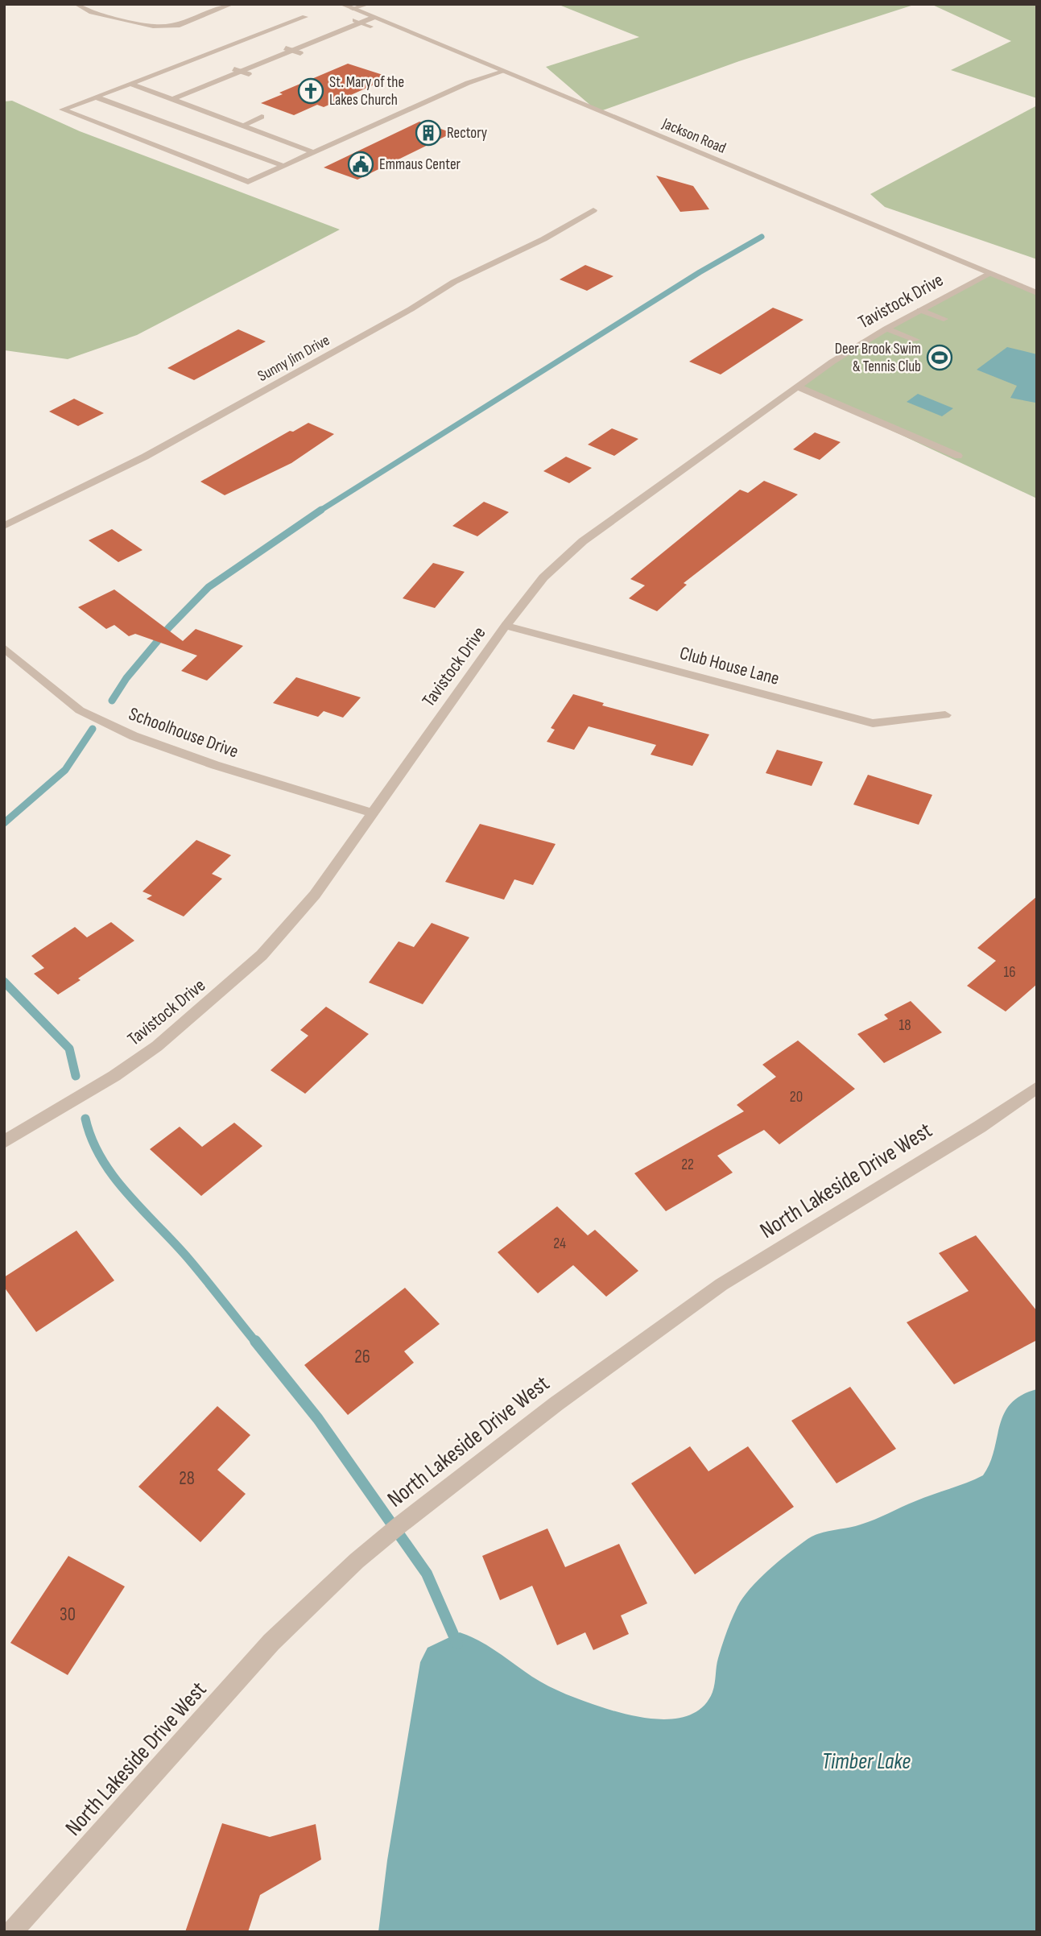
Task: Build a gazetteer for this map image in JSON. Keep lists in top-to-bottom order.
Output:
{
  "streets": {
    "street": [
      "Jackson Road",
      "Tavistock Drive",
      "Sunny Jim Drive",
      "Club House Lane",
      "Schoolhouse Drive",
      "North Lakeside Drive West"
    ]
  },
  "crossings": [
    ["Jackson Road", "Tavistock Drive"],
    ["Tavistock Drive", "Club House Lane"],
    ["Tavistock Drive", "Schoolhouse Drive"]
  ],
  "water": ["Timber Lake"],
  "places": {
    "church": ["St. Mary of the Lakes Church"],
    "building": ["Rectory"],
    "public building": ["Emmaus Center"],
    "sports": ["Deer Brook Swim & Tennis Club"]
  },
  "house_numbers": [
    "16",
    "18",
    "20",
    "22",
    "24",
    "26",
    "28",
    "30"
  ]
}
